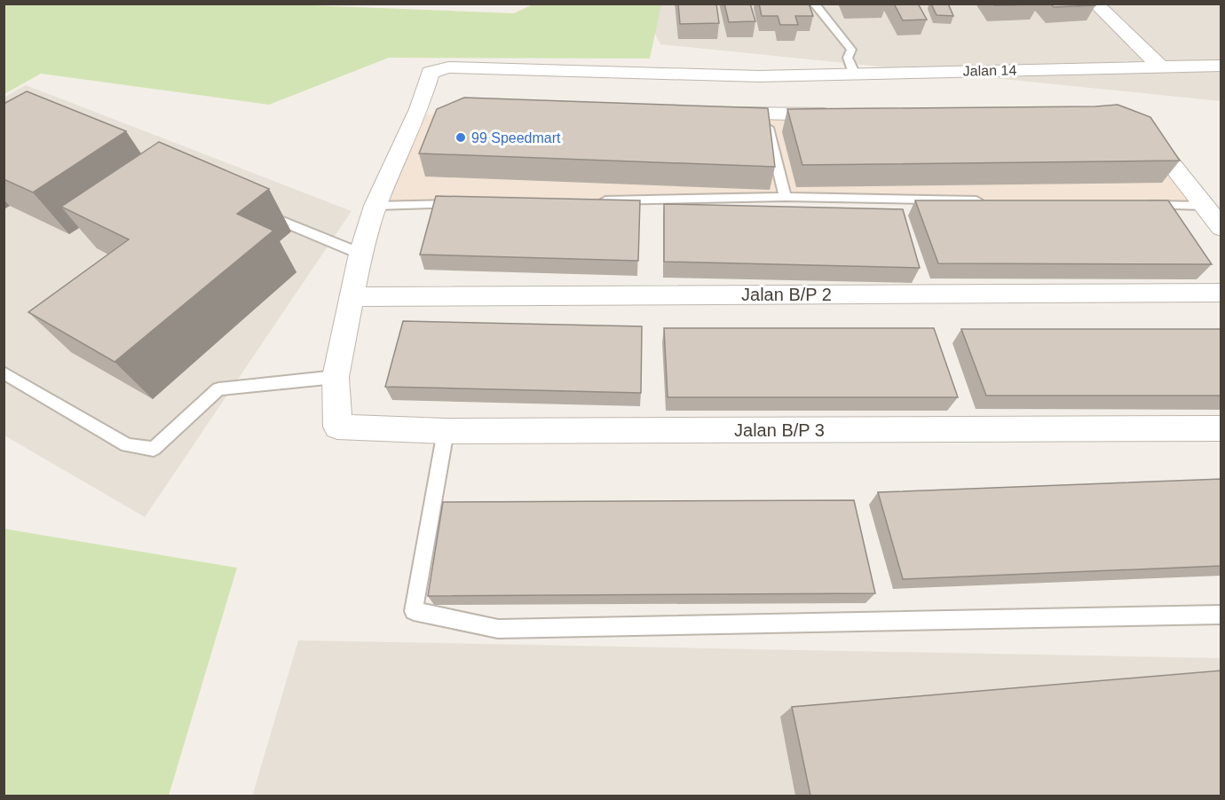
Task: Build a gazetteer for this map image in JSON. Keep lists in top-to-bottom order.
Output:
{
  "streets": {
    "street": ["Jalan 14", "Jalan B/P 2", "Jalan B/P 3"]
  },
  "places": ["99 Speedmart"]
}
